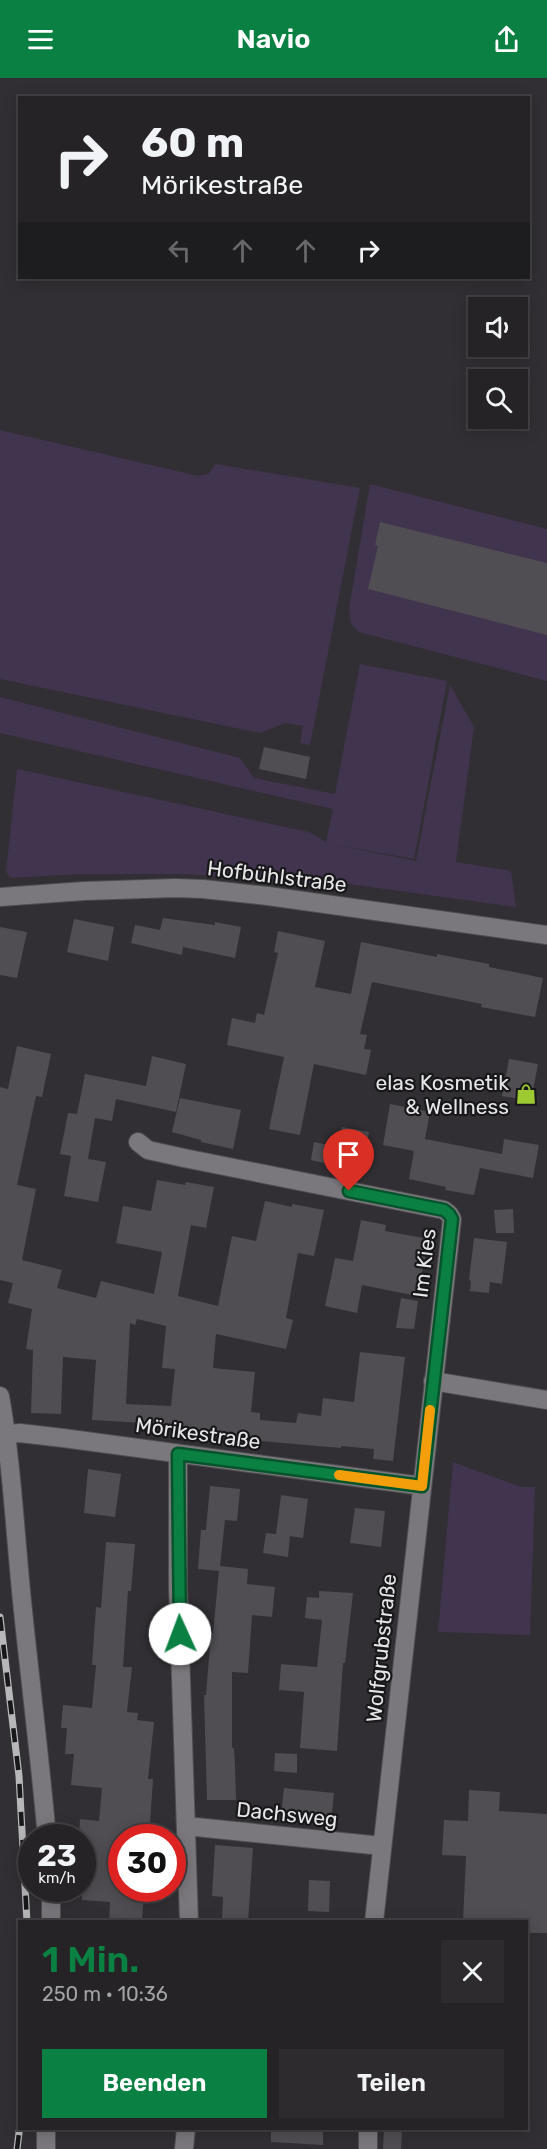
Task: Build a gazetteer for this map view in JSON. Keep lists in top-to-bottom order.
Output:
{
  "streets": {
    "street": [
      "Hofbühlstraße",
      "Im Kies",
      "Mörikestraße",
      "Wolfgrubstraße",
      "Dachsweg"
    ]
  },
  "crossings": [
    ["Im Kies", "Wolfgrubstraße"],
    ["Mörikestraße", "Wolfgrubstraße"],
    ["Wolfgrubstraße", "Dachsweg"]
  ],
  "places": {
    "shop": ["elas Kosmetik & Wellness"]
  },
  "page": {
    "header": "Navio",
    "turn": ["60 m", "Mörikestraße"],
    "speed": "23 km/h",
    "limit": "30",
    "heading": ["1 Min.", "250 m · 10:36"],
    "buttons": ["Beenden", "Teilen"]
  }
}
